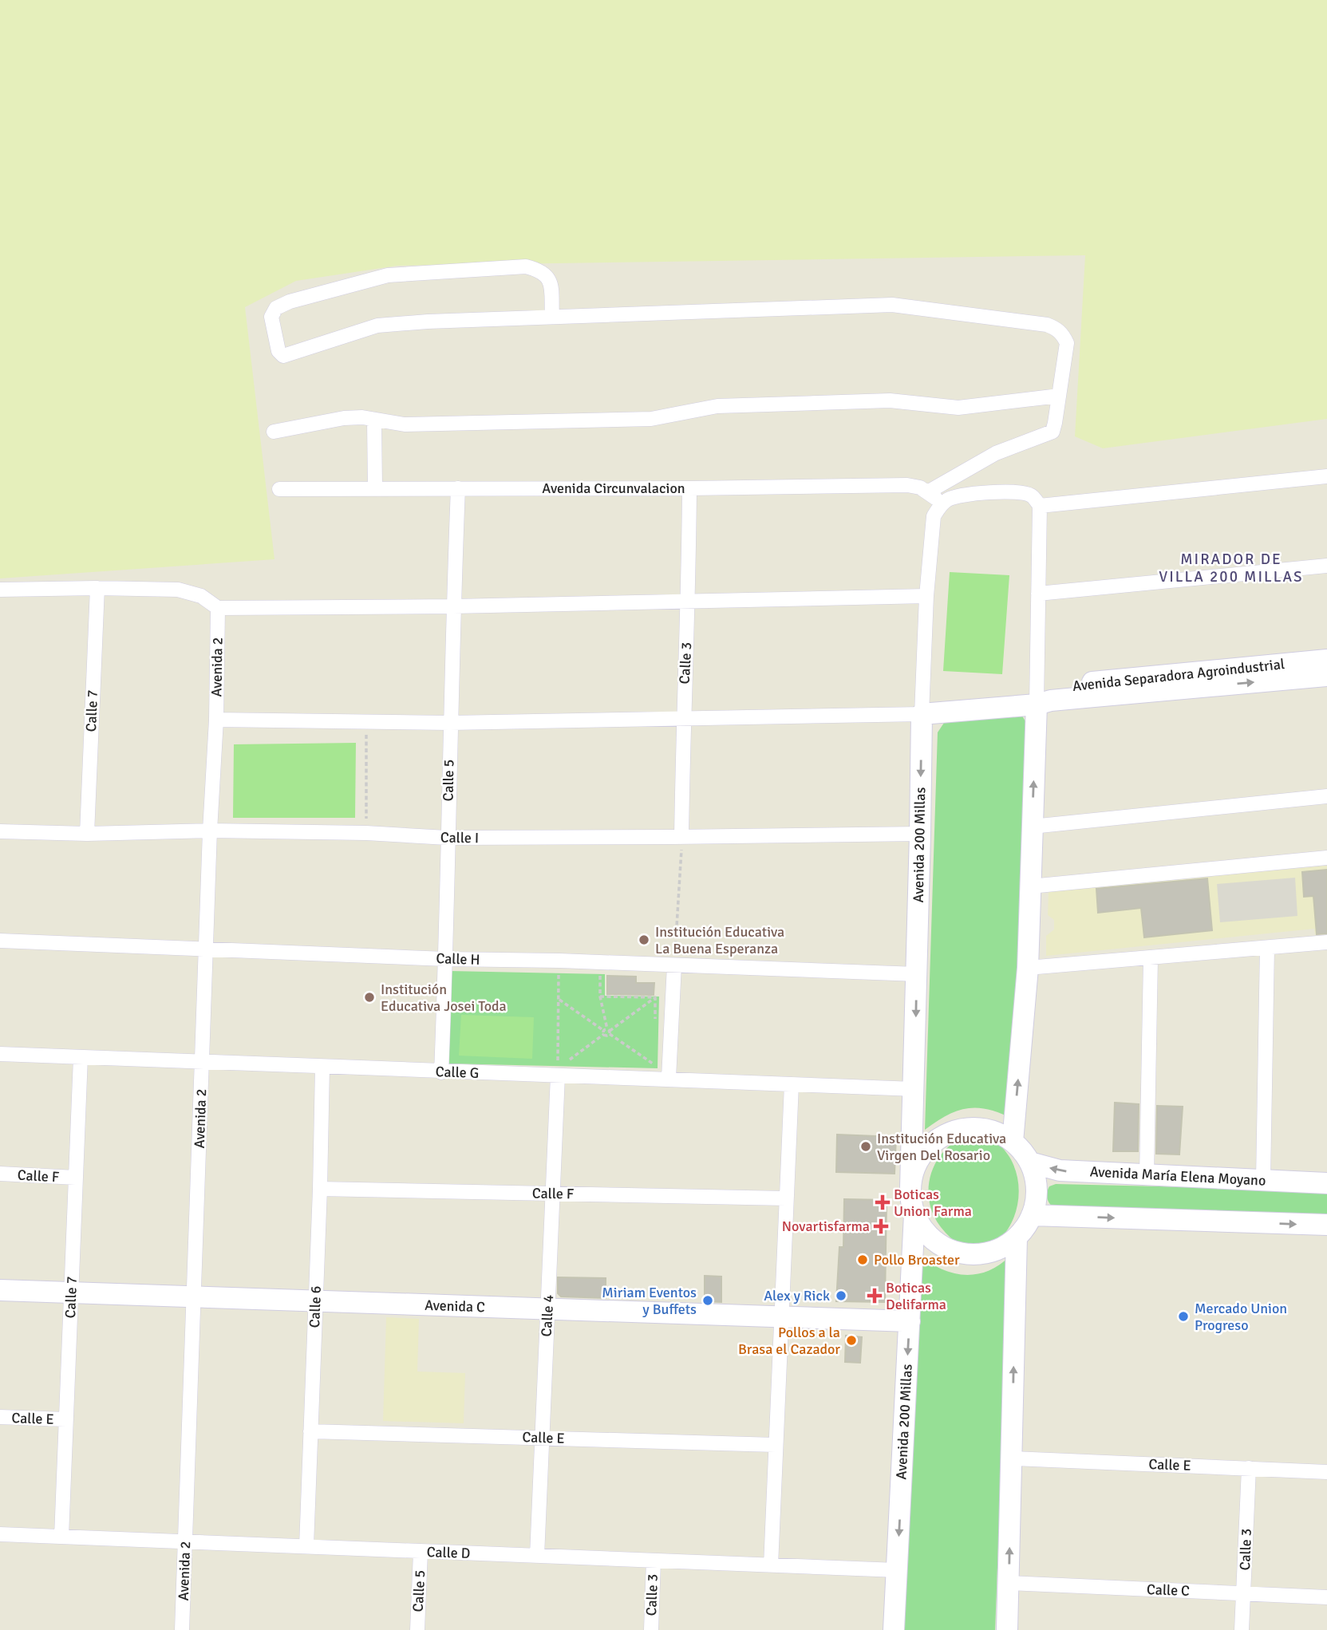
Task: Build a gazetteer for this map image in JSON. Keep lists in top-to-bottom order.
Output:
{
  "streets": {
    "street": [
      "Avenida Circunvalacion",
      "Calle 3",
      "Avenida 2",
      "Avenida Separadora Agroindustrial",
      "Calle 7",
      "Calle 5",
      "Calle I",
      "Avenida 200 Millas",
      "Calle H",
      "Calle G",
      "Calle F",
      "Avenida María Elena Moyano",
      "Avenida C",
      "Calle 6",
      "Calle 4",
      "Calle E",
      "Calle D",
      "Calle C"
    ]
  },
  "crossings": [
    ["Avenida Circunvalacion", "Calle 3"],
    ["Avenida Circunvalacion", "Calle 5"],
    ["Calle 3", "Calle I"],
    ["Calle 3", "Calle E"],
    ["Calle 3", "Calle D"],
    ["Calle 3", "Calle C"],
    ["Avenida 2", "Calle I"],
    ["Avenida 2", "Calle H"],
    ["Avenida 2", "Calle G"],
    ["Avenida 2", "Avenida C"],
    ["Avenida 2", "Calle D"],
    ["Avenida Separadora Agroindustrial", "Avenida 200 Millas"],
    ["Calle 7", "Calle I"],
    ["Calle 7", "Calle G"],
    ["Calle 7", "Calle F"],
    ["Calle 7", "Avenida C"],
    ["Calle 7", "Calle E"],
    ["Calle 7", "Calle D"],
    ["Calle 5", "Calle I"],
    ["Calle 5", "Calle H"],
    ["Calle 5", "Calle G"],
    ["Calle 5", "Calle D"],
    ["Calle I", "Avenida 200 Millas"],
    ["Avenida 200 Millas", "Calle H"],
    ["Avenida 200 Millas", "Calle G"],
    ["Avenida 200 Millas", "Avenida María Elena Moyano"],
    ["Avenida 200 Millas", "Avenida C"],
    ["Avenida 200 Millas", "Calle D"],
    ["Calle G", "Calle 6"],
    ["Calle G", "Calle 4"],
    ["Calle F", "Calle 6"],
    ["Calle F", "Calle 4"],
    ["Avenida C", "Calle 6"],
    ["Avenida C", "Calle 4"],
    ["Calle 6", "Calle E"],
    ["Calle 6", "Calle D"],
    ["Calle 4", "Calle E"],
    ["Calle 4", "Calle D"]
  ],
  "districts": ["MIRADOR DE VILLA 200 MILLAS"],
  "places": {
    "other": [
      "Institución Educativa La Buena Esperanza",
      "Institución Educativa Josei Toda",
      "Institución Educativa Virgen Del Rosario",
      "Pollo Broaster",
      "Alex y Rick",
      "Miriam Eventos y Buffets",
      "Mercado Union Progreso",
      "Pollos a la Brasa el Cazador"
    ],
    "health": ["Boticas Union Farma", "Novartisfarma", "Boticas Delifarma"]
  }
}
